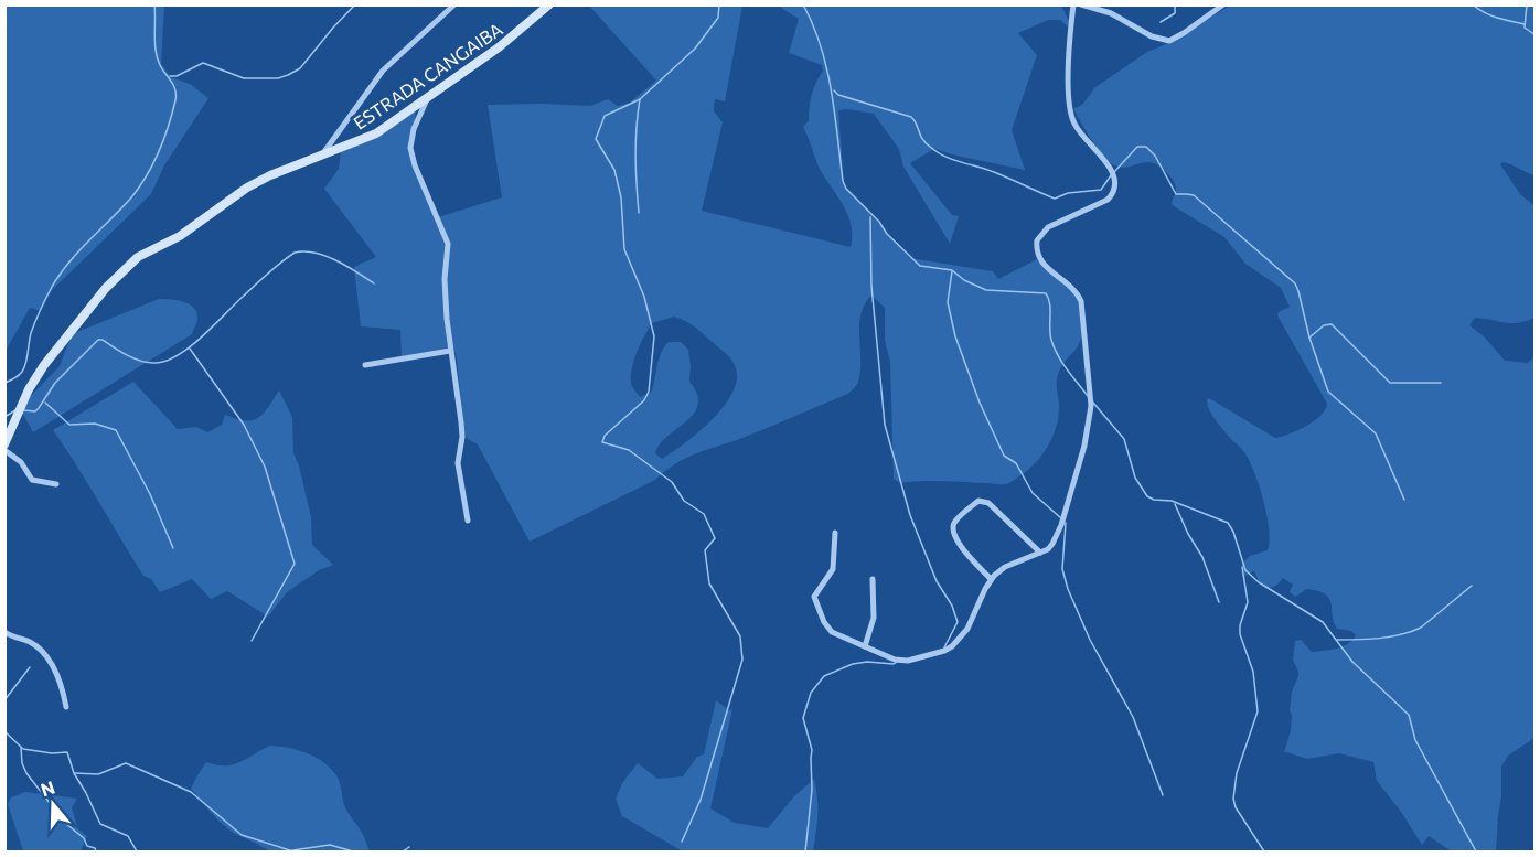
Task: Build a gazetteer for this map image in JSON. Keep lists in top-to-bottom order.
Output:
{
  "streets": {
    "street": ["ESTRADA CANGAIBA"]
  },
  "north": "top"
}
